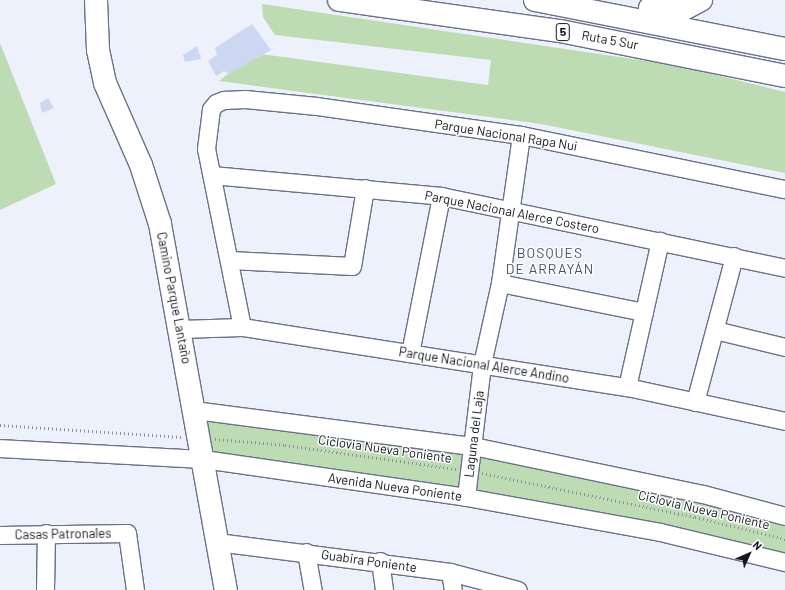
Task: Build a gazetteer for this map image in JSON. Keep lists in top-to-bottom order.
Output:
{
  "streets": {
    "main road": ["5", "Ruta 5 Sur", "Camino Parque Lantaño"],
    "street": [
      "Parque Nacional Rapa Nui",
      "Parque Nacional Alerce Costero",
      "Parque Nacional Alerce Andino",
      "Laguna del Laja",
      "Avenida Nueva Poniente",
      "Casas Patronales",
      "Guabira Poniente"
    ],
    "path": ["Ciclovia Nueva Poniente"]
  },
  "crossings": [
    ["Parque Nacional Rapa Nui", "Parque Nacional Alerce Costero"],
    ["Parque Nacional Rapa Nui", "Laguna del Laja"],
    ["Parque Nacional Alerce Costero", "Laguna del Laja"],
    ["Camino Parque Lantaño", "Parque Nacional Alerce Andino"],
    ["Camino Parque Lantaño", "Ciclovia Nueva Poniente"],
    ["Camino Parque Lantaño", "Avenida Nueva Poniente"],
    ["Camino Parque Lantaño", "Guabira Poniente"],
    ["Parque Nacional Alerce Andino", "Laguna del Laja"],
    ["Laguna del Laja", "Ciclovia Nueva Poniente"],
    ["Laguna del Laja", "Avenida Nueva Poniente"]
  ],
  "districts": ["BOSQUES DE ARRAYÁN"],
  "north": "top right"
}
